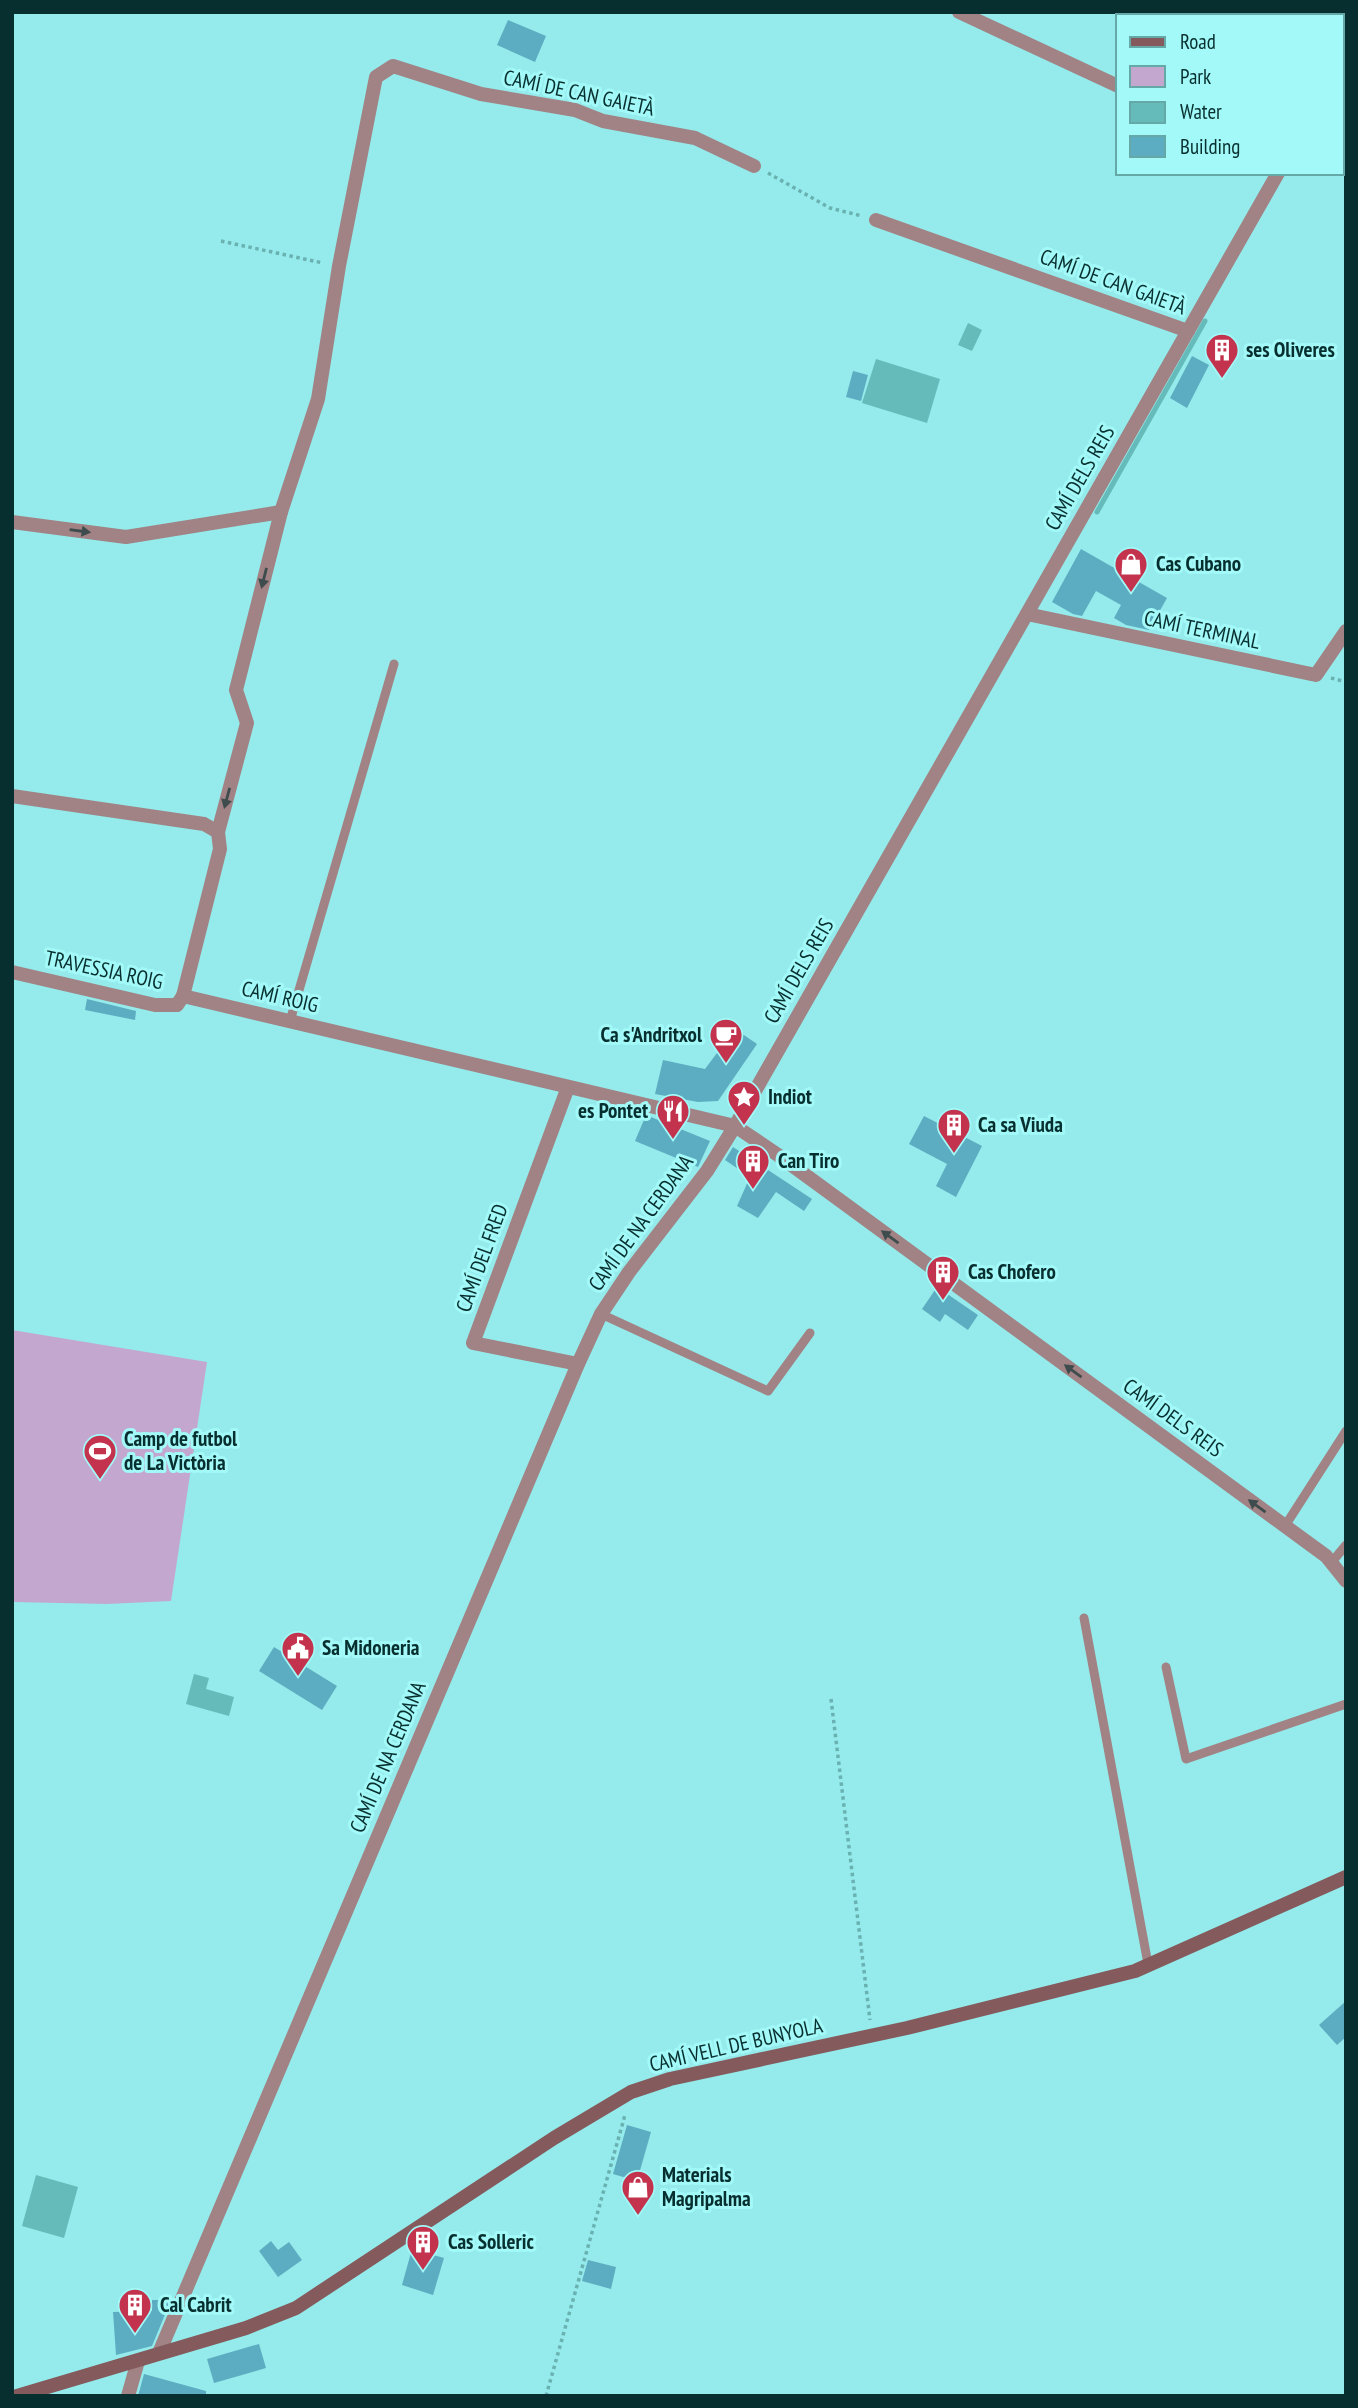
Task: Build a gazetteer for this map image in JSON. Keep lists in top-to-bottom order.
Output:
{
  "streets": {
    "street": [
      "CAMÍ DE CAN GAIETÀ",
      "CAMÍ DELS REIS",
      "CAMÍ TERMINAL",
      "TRAVESSIA ROIG",
      "CAMÍ ROIG",
      "CAMÍ DE NA CERDANA",
      "CAMÍ DEL FRED",
      "CAMÍ VELL DE BUNYOLA"
    ]
  },
  "crossings": [
    ["CAMÍ DE CAN GAIETÀ", "CAMÍ DELS REIS"],
    ["CAMÍ DELS REIS", "CAMÍ TERMINAL"],
    ["CAMÍ DELS REIS", "CAMÍ ROIG"],
    ["CAMÍ DELS REIS", "CAMÍ DE NA CERDANA"],
    ["TRAVESSIA ROIG", "CAMÍ ROIG"],
    ["CAMÍ ROIG", "CAMÍ DE NA CERDANA"],
    ["CAMÍ ROIG", "CAMÍ DEL FRED"],
    ["CAMÍ DE NA CERDANA", "CAMÍ DEL FRED"],
    ["CAMÍ DE NA CERDANA", "CAMÍ VELL DE BUNYOLA"]
  ],
  "one_way": ["CAMÍ DELS REIS"],
  "places": {
    "building": [
      "ses Oliveres",
      "Ca sa Viuda",
      "Can Tiro",
      "Cas Chofero",
      "Cas Solleric",
      "Cal Cabrit"
    ],
    "shop": ["Cas Cubano", "Materials Magripalma"],
    "cafe": ["Ca s'Andritxol"],
    "place": ["Indiot"],
    "restaurant": ["es Pontet"],
    "sports": ["Camp de futbol de La Victòria"],
    "public building": ["Sa Midoneria"]
  },
  "legend": [
    "Road",
    "Park",
    "Water",
    "Building"
  ]
}
